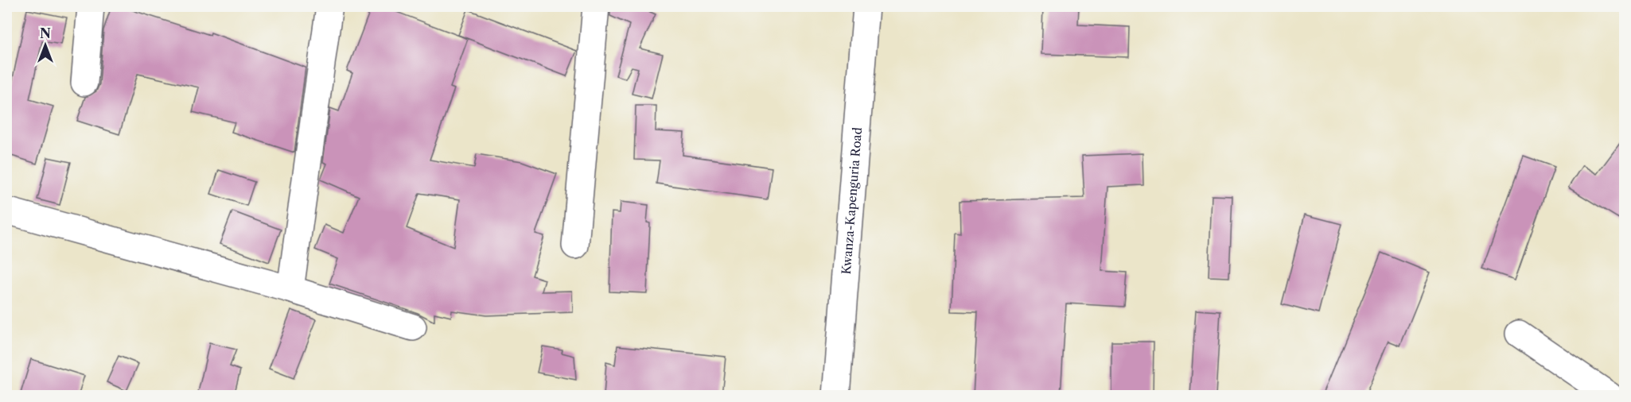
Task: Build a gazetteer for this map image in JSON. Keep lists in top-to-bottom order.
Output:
{
  "streets": {
    "street": ["Kwanza-Kapenguria Road"]
  },
  "north": "top"
}
